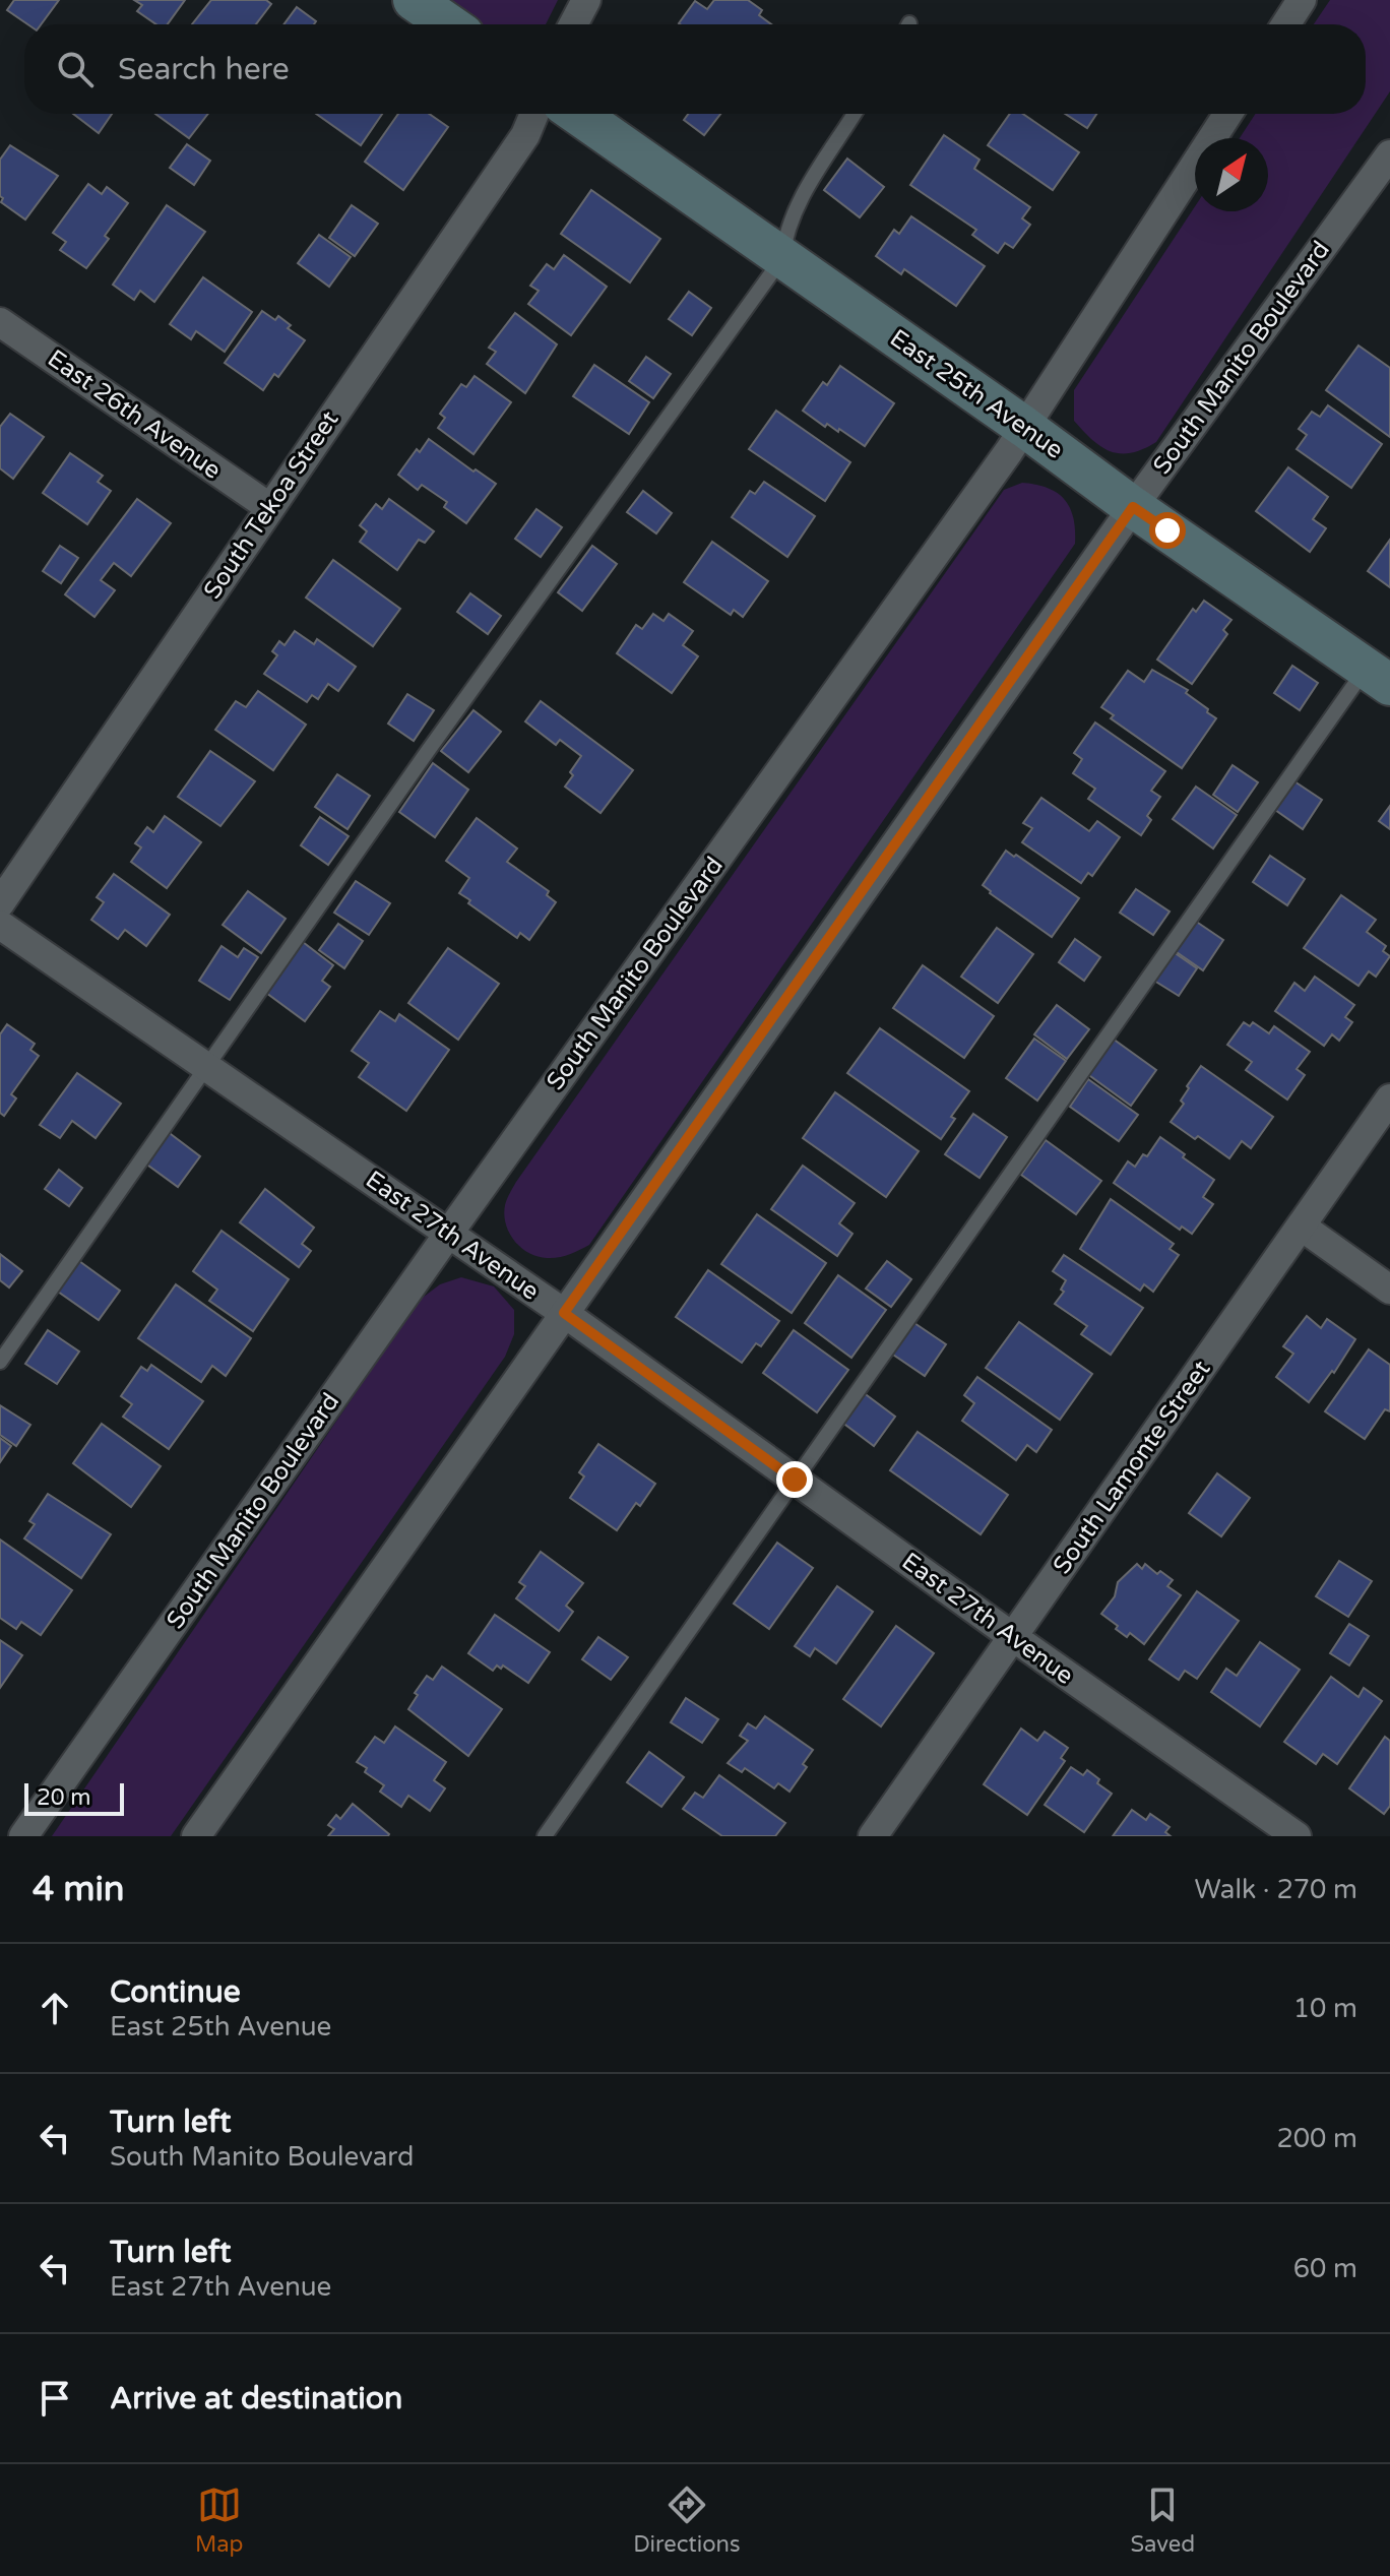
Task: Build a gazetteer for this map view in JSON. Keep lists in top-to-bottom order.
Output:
{
  "streets": {
    "street": [
      "South Manito Boulevard",
      "East 25th Avenue",
      "East 26th Avenue",
      "South Tekoa Street",
      "East 27th Avenue",
      "South Lamonte Street"
    ]
  },
  "crossings": [
    ["South Manito Boulevard", "East 25th Avenue"],
    ["South Manito Boulevard", "East 27th Avenue"],
    ["East 26th Avenue", "South Tekoa Street"],
    ["East 27th Avenue", "South Lamonte Street"]
  ],
  "scale_bar": "20 m",
  "north": "top right",
  "page": {
    "search": "Search here",
    "scale": "20 m",
    "heading": ["4 min", "Walk · 270 m"],
    "list": [
      ["Continue", "East 25th Avenue", "10 m"],
      ["Turn left", "South Manito Boulevard", "200 m"],
      ["Turn left", "East 27th Avenue", "60 m"],
      "Arrive at destination"
    ],
    "nav": ["Map", "Directions", "Saved"]
  }
}
